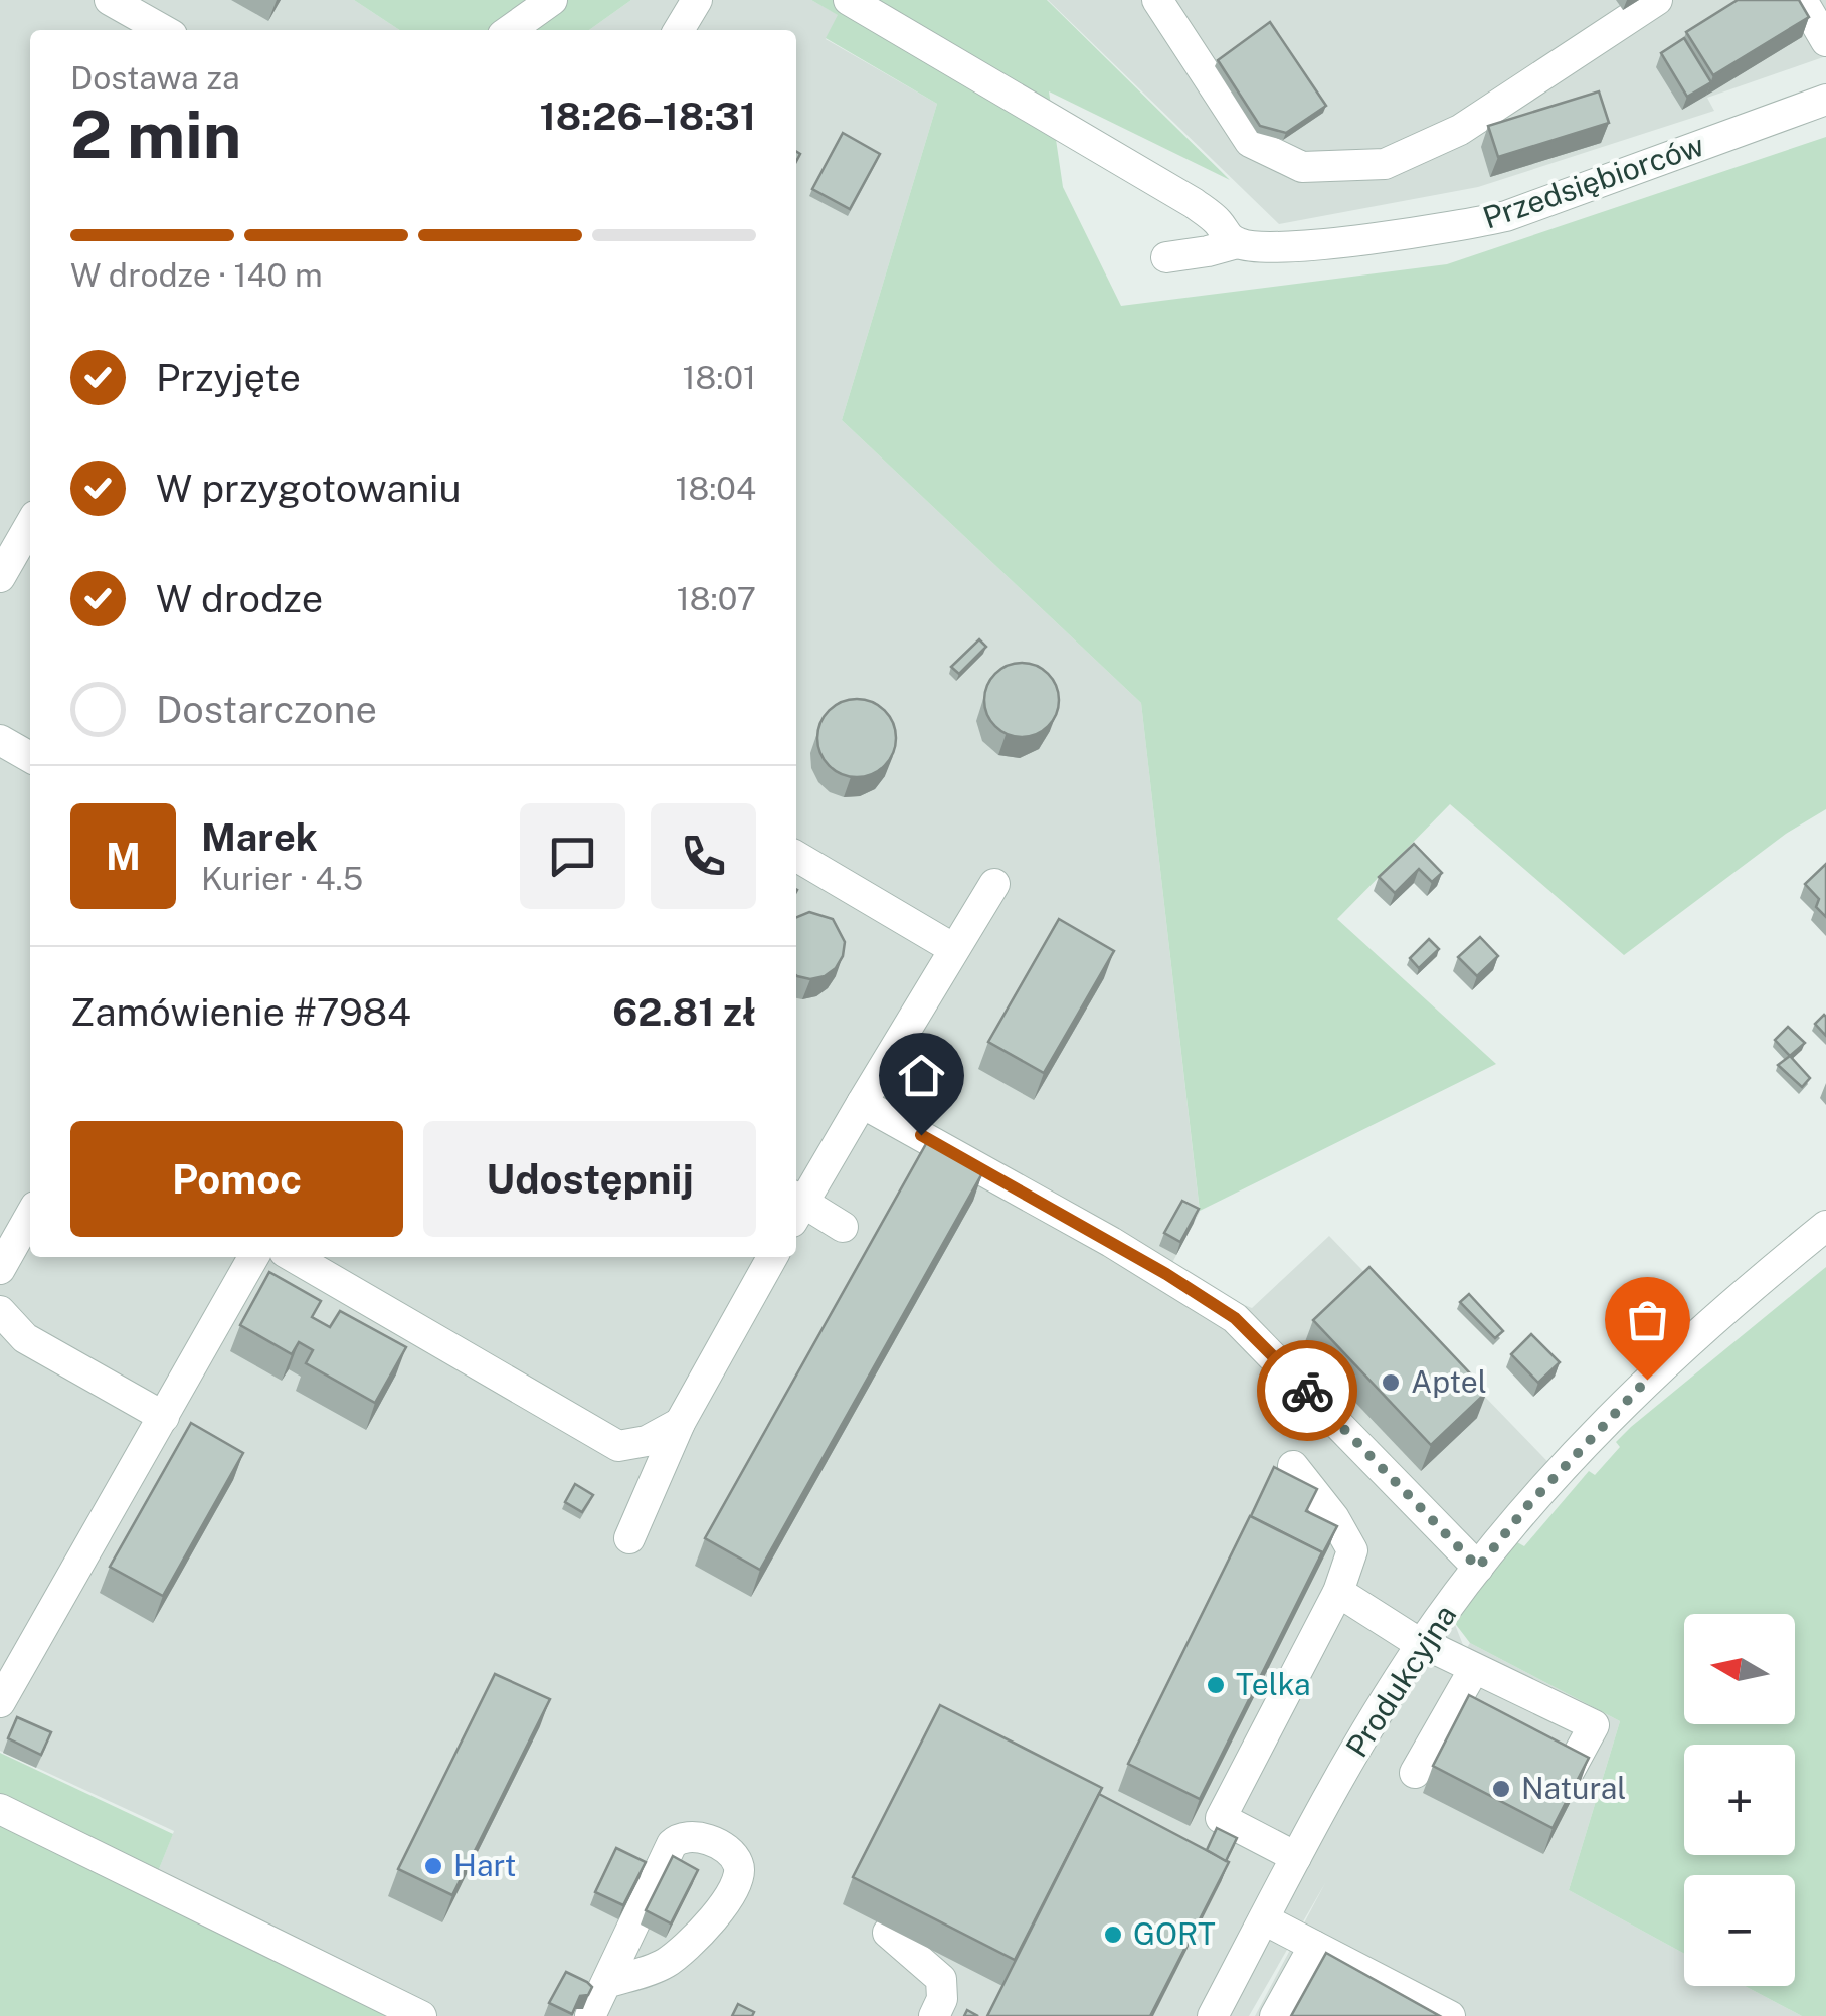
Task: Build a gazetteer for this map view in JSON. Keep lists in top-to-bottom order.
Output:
{
  "streets": {
    "street": ["Przedsiębiorców", "Produkcyjna"]
  },
  "places": [
    "Aptel",
    "Telka",
    "Natural",
    "Hart",
    "GORT"
  ],
  "north": "left",
  "page": {
    "heading": ["2 min", "Dostawa za", "18:26–18:31"],
    "panel": [
      "Marek",
      "Kurier · 4.5",
      "Zamówienie #7984",
      "62.81 zł"
    ],
    "bar": "W drodze · 140 m",
    "list": [
      ["Przyjęte", "18:01"],
      ["W przygotowaniu", "18:04"],
      ["W drodze", "18:07"],
      "Dostarczone"
    ],
    "round": "M",
    "buttons": ["Pomoc", "Udostępnij"],
    "map_buttons": ["+", "−"]
  }
}
